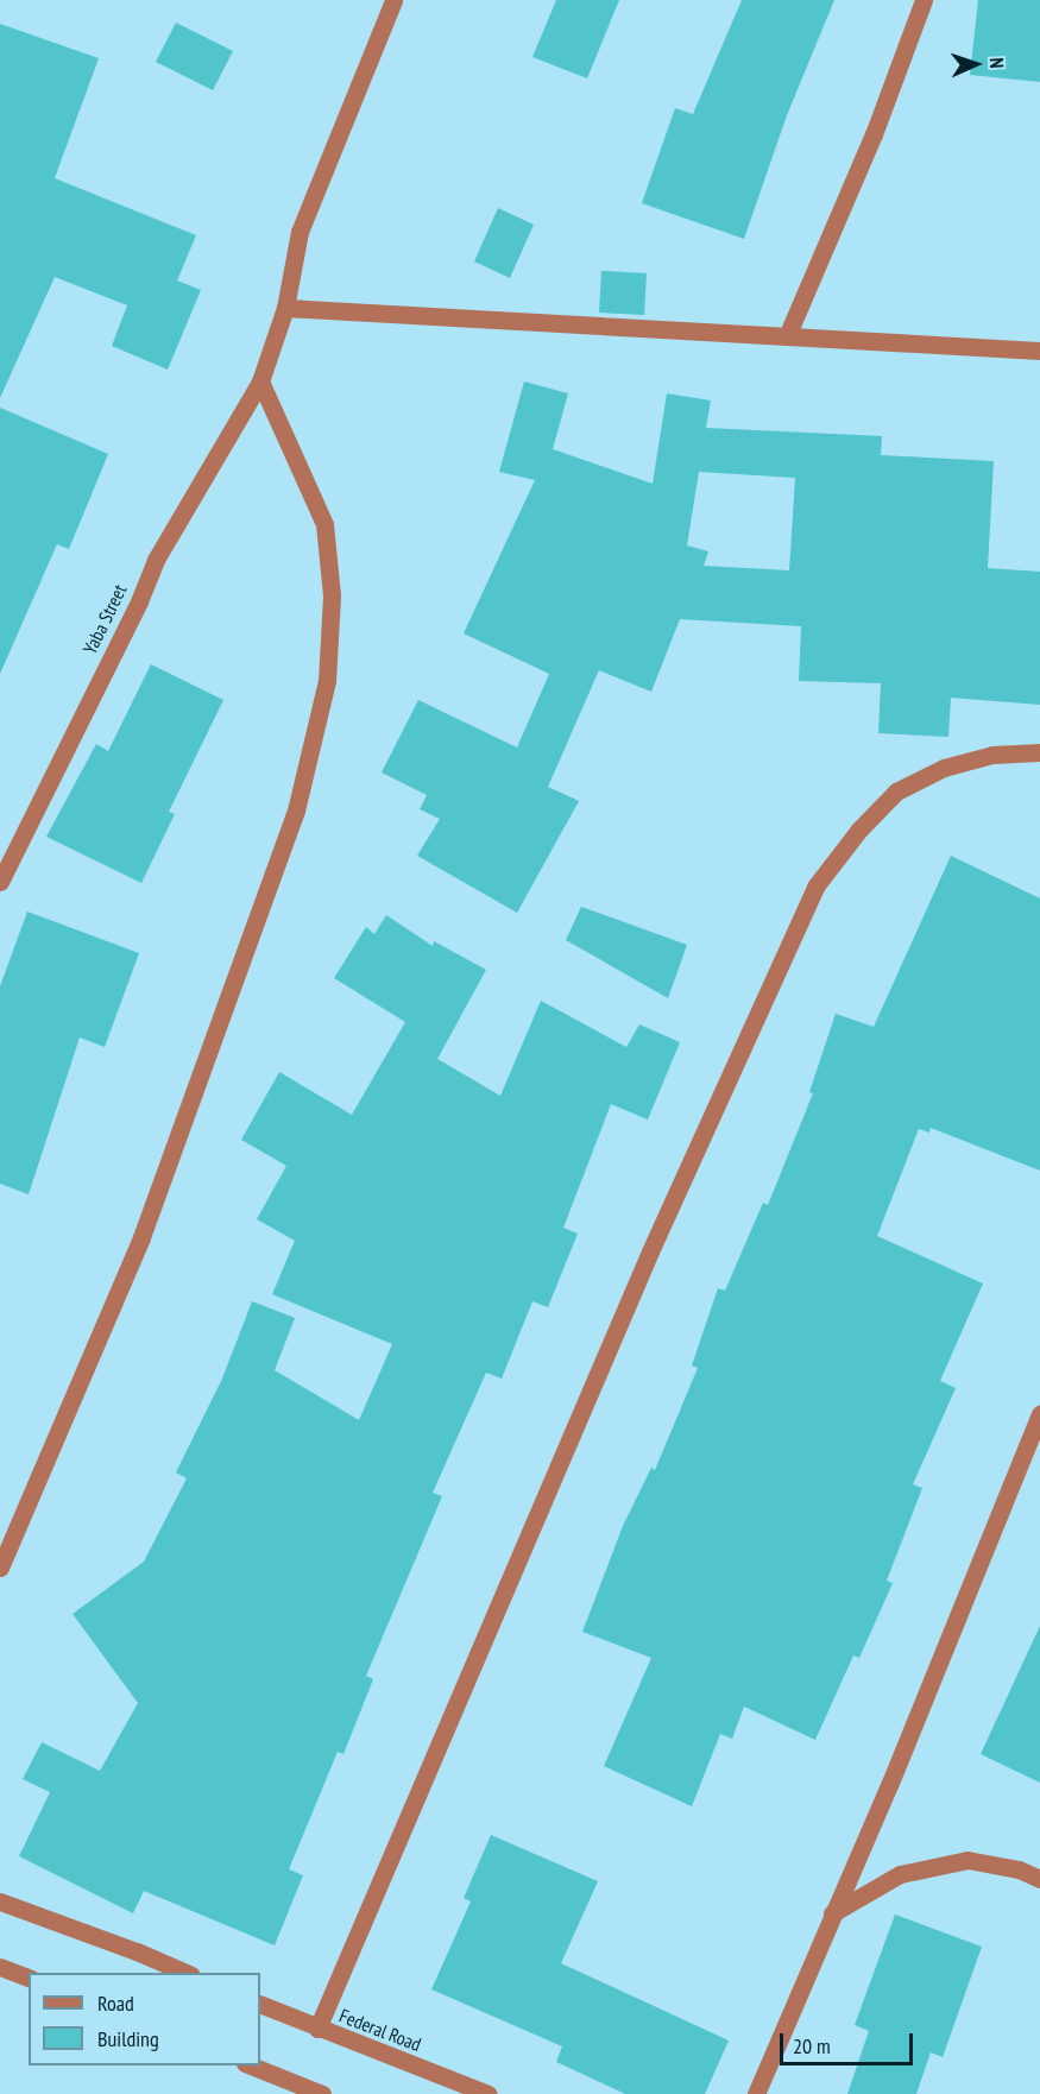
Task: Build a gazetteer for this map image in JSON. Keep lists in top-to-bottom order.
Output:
{
  "streets": {
    "street": ["Yaba Street", "Federal Road"]
  },
  "legend": ["Road", "Building"],
  "scale_bar": "20 m",
  "north": "right"
}
